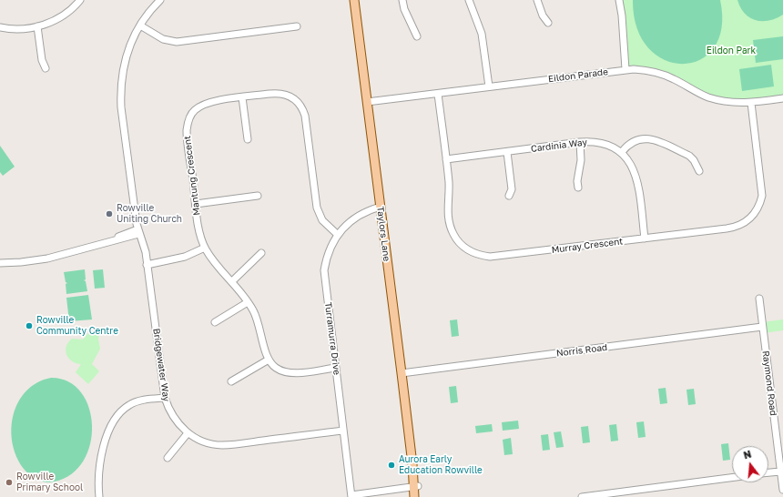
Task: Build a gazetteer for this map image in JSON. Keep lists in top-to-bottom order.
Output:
{
  "streets": {
    "main road": ["Taylors Lane"],
    "street": [
      "Eildon Parade",
      "Cardinia Way",
      "Mantung Crescent",
      "Murray Crescent",
      "Turramurra Drive",
      "Norris Road",
      "Bridgewater Way",
      "Raymond Road"
    ]
  },
  "crossings": [
    ["Eildon Parade", "Taylors Lane"],
    ["Eildon Parade", "Murray Crescent"],
    ["Cardinia Way", "Murray Crescent"],
    ["Mantung Crescent", "Turramurra Drive"],
    ["Taylors Lane", "Turramurra Drive"],
    ["Taylors Lane", "Norris Road"],
    ["Turramurra Drive", "Bridgewater Way"],
    ["Norris Road", "Raymond Road"]
  ],
  "parks": ["Eildon Park"],
  "places": [
    "Rowville Uniting Church",
    "Rowville Community Centre",
    "Aurora Early Education Rowville",
    "Rowville Primary School"
  ],
  "north": "top"
}
